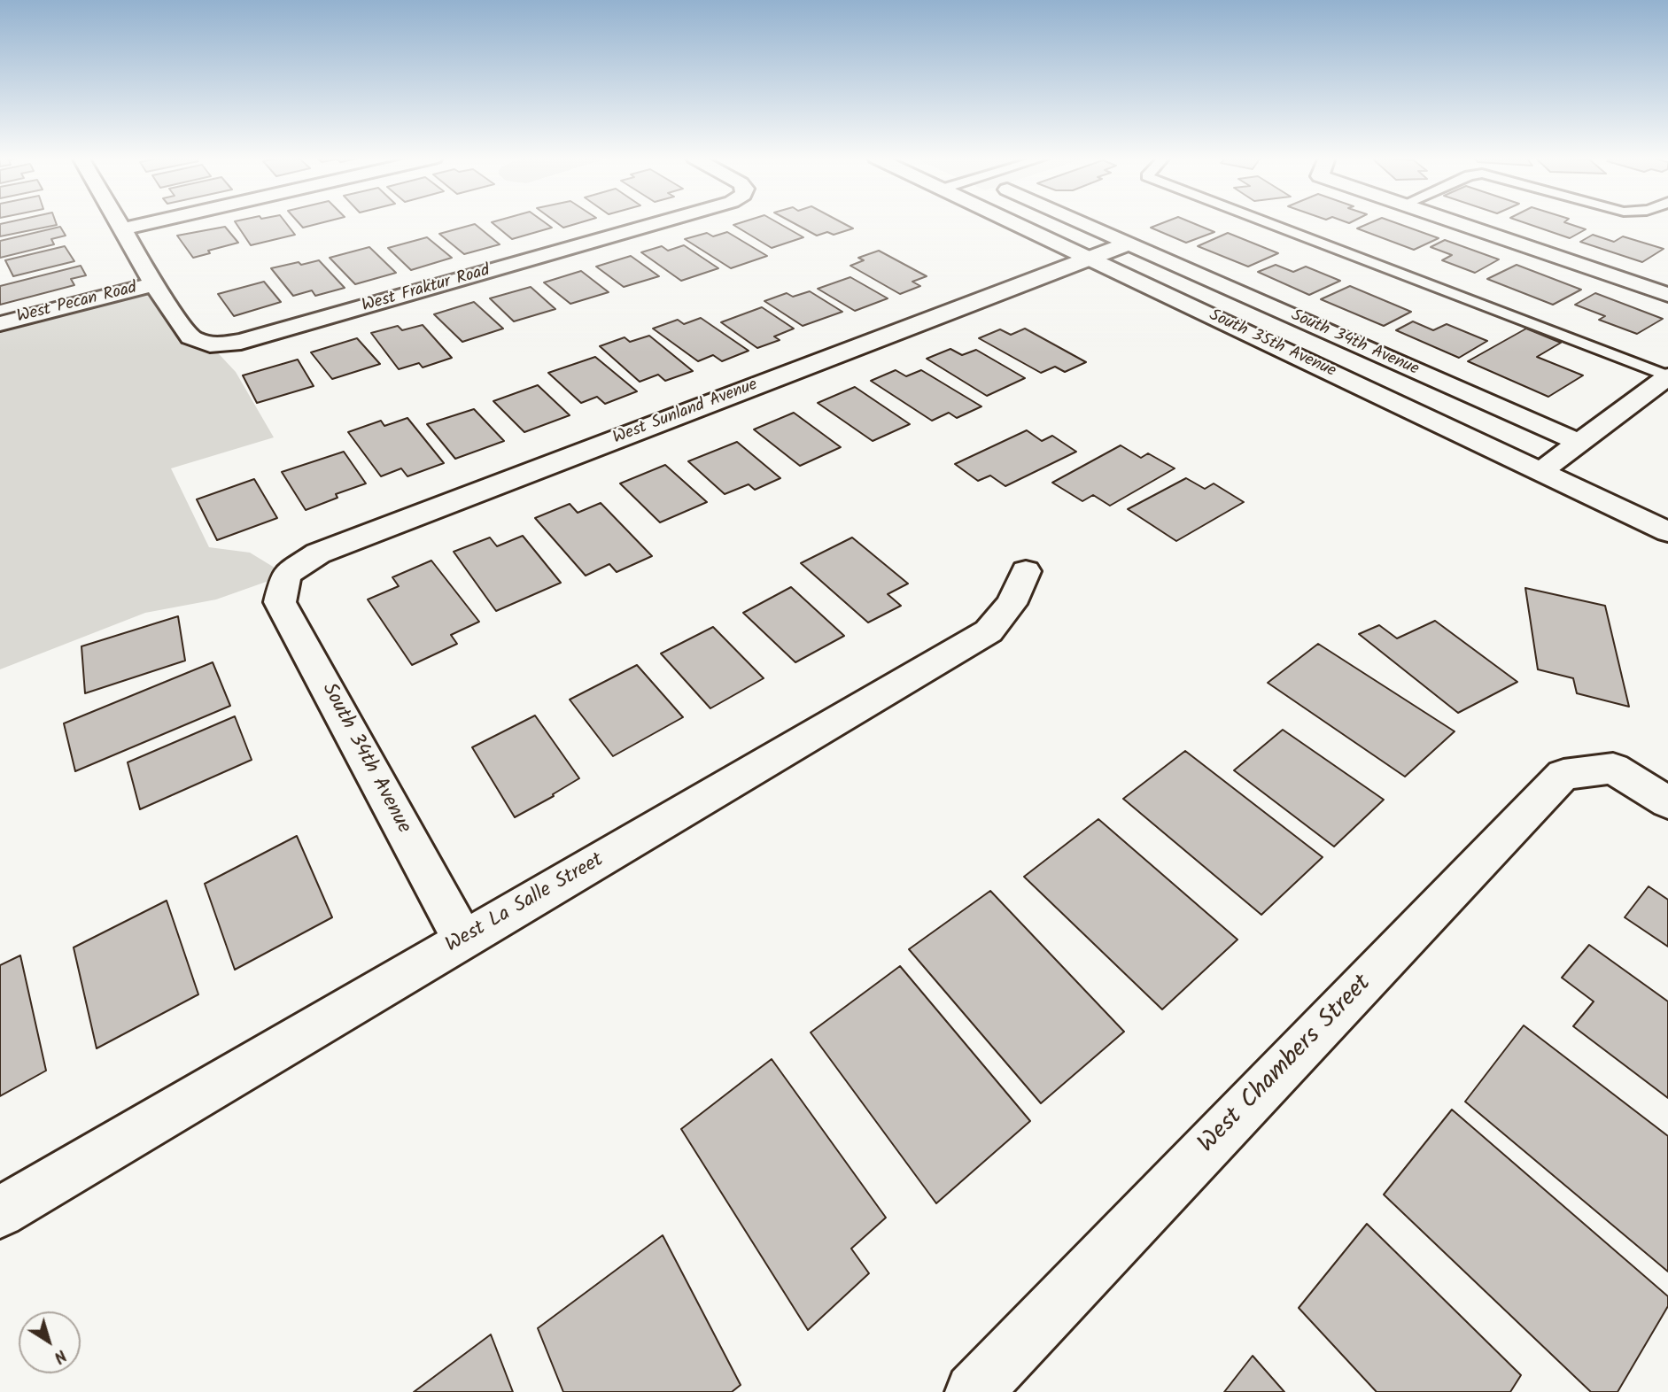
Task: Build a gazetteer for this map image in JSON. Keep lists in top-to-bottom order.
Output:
{
  "streets": {
    "street": [
      "West Fraktur Road",
      "West Pecan Road",
      "South 34th Avenue",
      "South 35th Avenue",
      "West Sunland Avenue",
      "West La Salle Street",
      "West Chambers Street"
    ]
  },
  "crossings": [
    ["West Fraktur Road", "West Pecan Road"],
    ["South 34th Avenue", "West Sunland Avenue"],
    ["South 34th Avenue", "West La Salle Street"],
    ["South 35th Avenue", "West Sunland Avenue"]
  ],
  "north": "bottom right"
}
